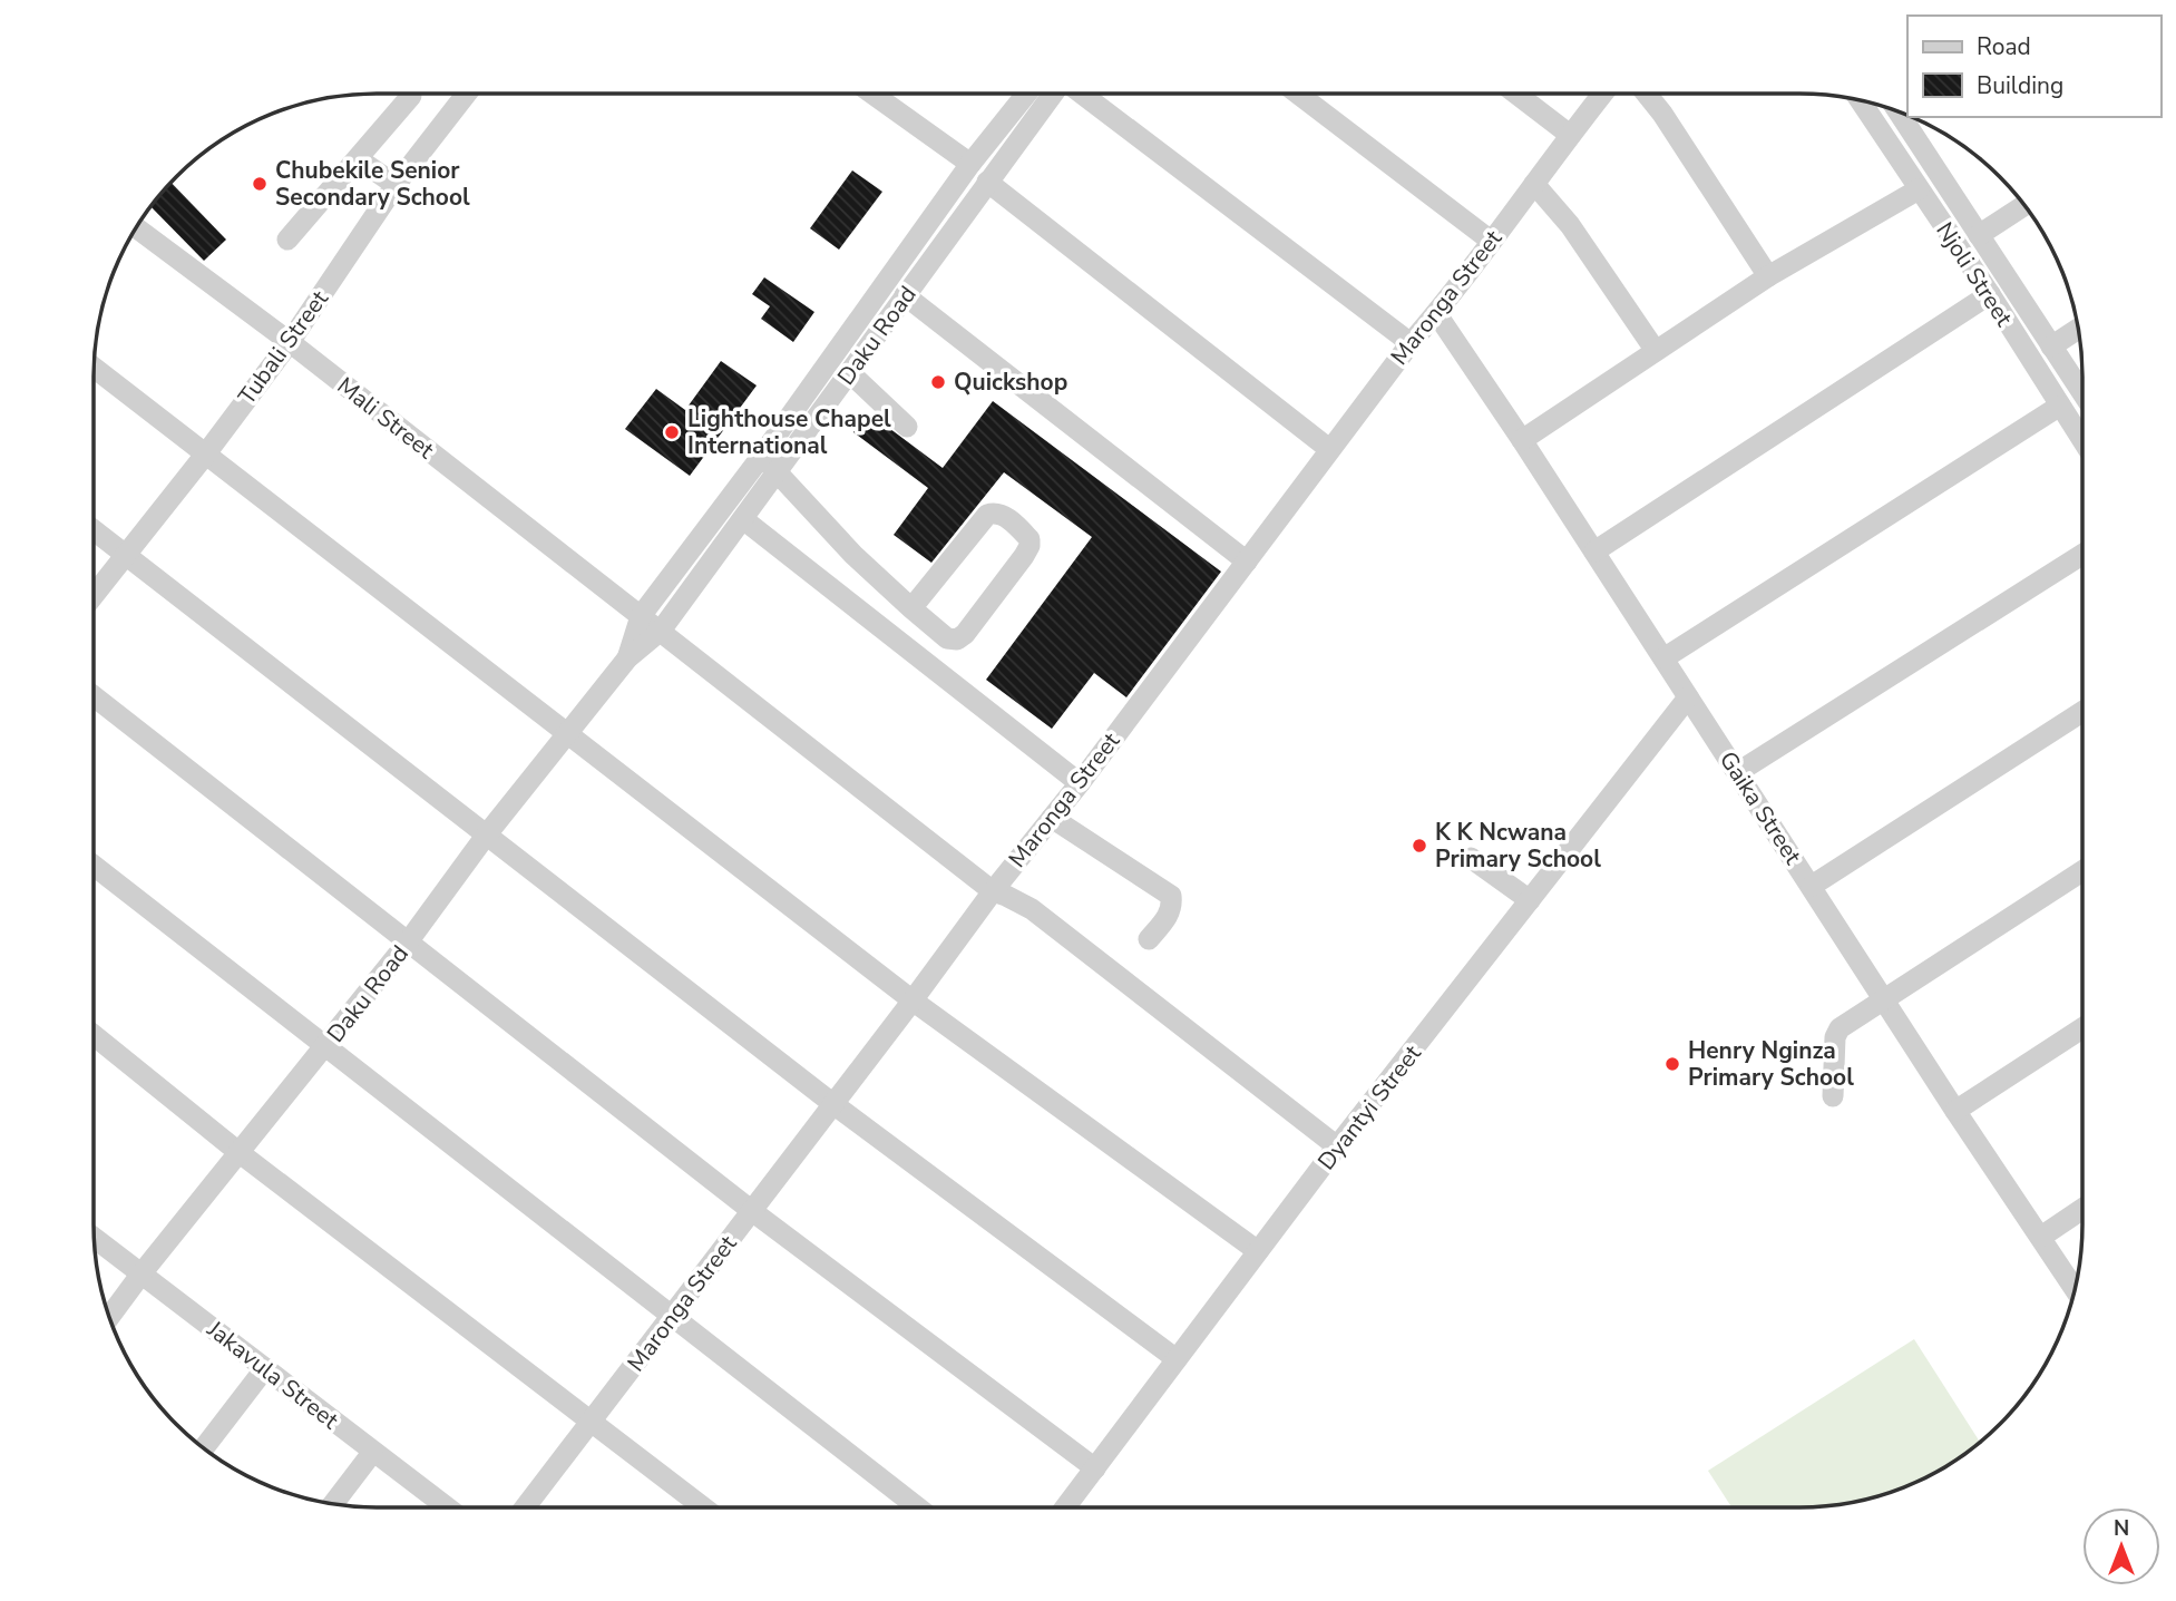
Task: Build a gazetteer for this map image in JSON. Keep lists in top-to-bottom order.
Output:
{
  "streets": {
    "street": [
      "Njoli Street",
      "Maronga Street",
      "Daku Road",
      "Tubali Street",
      "Mali Street",
      "Gaika Street",
      "Dyantyi Street",
      "Jakavula Street"
    ]
  },
  "crossings": [
    ["Maronga Street", "Mali Street"],
    ["Maronga Street", "Gaika Street"],
    ["Daku Road", "Mali Street"],
    ["Daku Road", "Jakavula Street"],
    ["Tubali Street", "Mali Street"],
    ["Mali Street", "Dyantyi Street"],
    ["Gaika Street", "Dyantyi Street"]
  ],
  "places": [
    "Chubekile Senior Secondary School",
    "Quickshop",
    "Lighthouse Chapel International",
    "K K Ncwana Primary School",
    "Henry Nginza Primary School"
  ],
  "legend": ["Road", "Building"],
  "north": "top"
}
